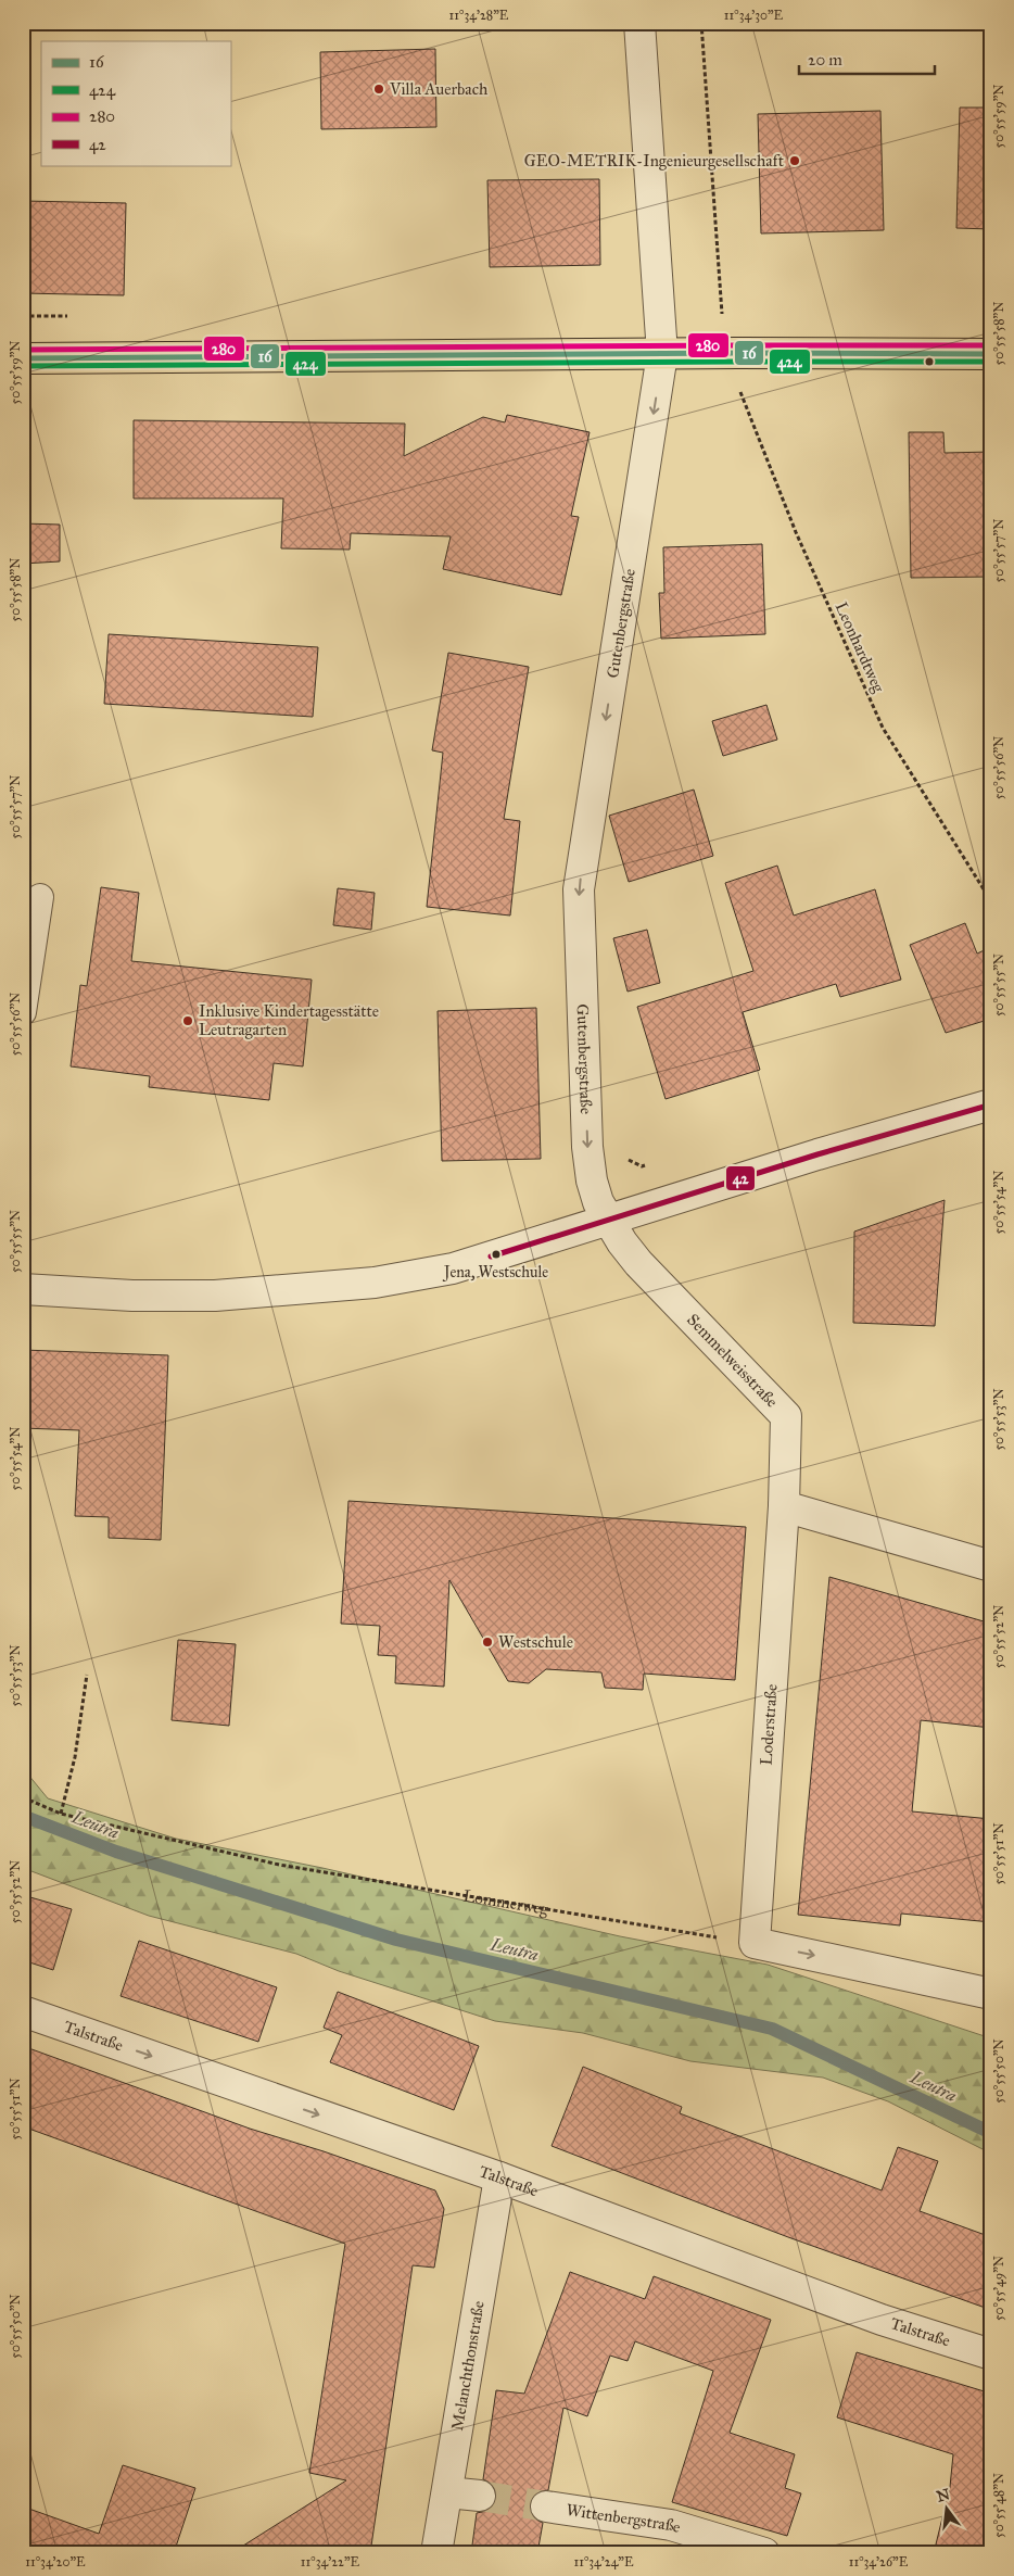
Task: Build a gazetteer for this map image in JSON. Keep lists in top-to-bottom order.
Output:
{
  "streets": {
    "street": [
      "Gutenbergstraße",
      "Semmelweisstraße",
      "Loderstraße",
      "Talstraße",
      "Melanchthonstraße",
      "Wittenbergstraße"
    ],
    "path": ["Leonhardtweg", "Lommerweg"]
  },
  "crossings": [
    ["Gutenbergstraße", "Semmelweisstraße"],
    ["Semmelweisstraße", "Loderstraße"],
    ["Loderstraße", "Lommerweg"],
    ["Talstraße", "Melanchthonstraße"]
  ],
  "one_way": ["Gutenbergstraße", "Talstraße"],
  "water": ["Leutra"],
  "places": [
    "Villa Auerbach",
    "GEO-METRIK-Ingenieurgesellschaft",
    "Inklusive Kindertagesstätte Leutragarten",
    "Jena, Westschule",
    "Westschule"
  ],
  "lines": [
    "transit line 280",
    "transit line 16",
    "transit line 424",
    "transit line 42"
  ],
  "legend": [
    "16",
    "424",
    "280",
    "42"
  ],
  "scale_bar": "20 m",
  "north": "top",
  "coordinates": [
    "11°34'28\"E",
    "11°34'30\"E",
    "50°55'59\"N",
    "50°55'58\"N",
    "50°55'57\"N",
    "50°55'56\"N",
    "50°55'55\"N",
    "50°55'54\"N",
    "50°55'53\"N",
    "50°55'52\"N",
    "50°55'51\"N",
    "50°55'50\"N",
    "50°55'49\"N",
    "50°55'48\"N",
    "11°34'20\"E",
    "11°34'22\"E",
    "11°34'24\"E",
    "11°34'26\"E"
  ]
}
